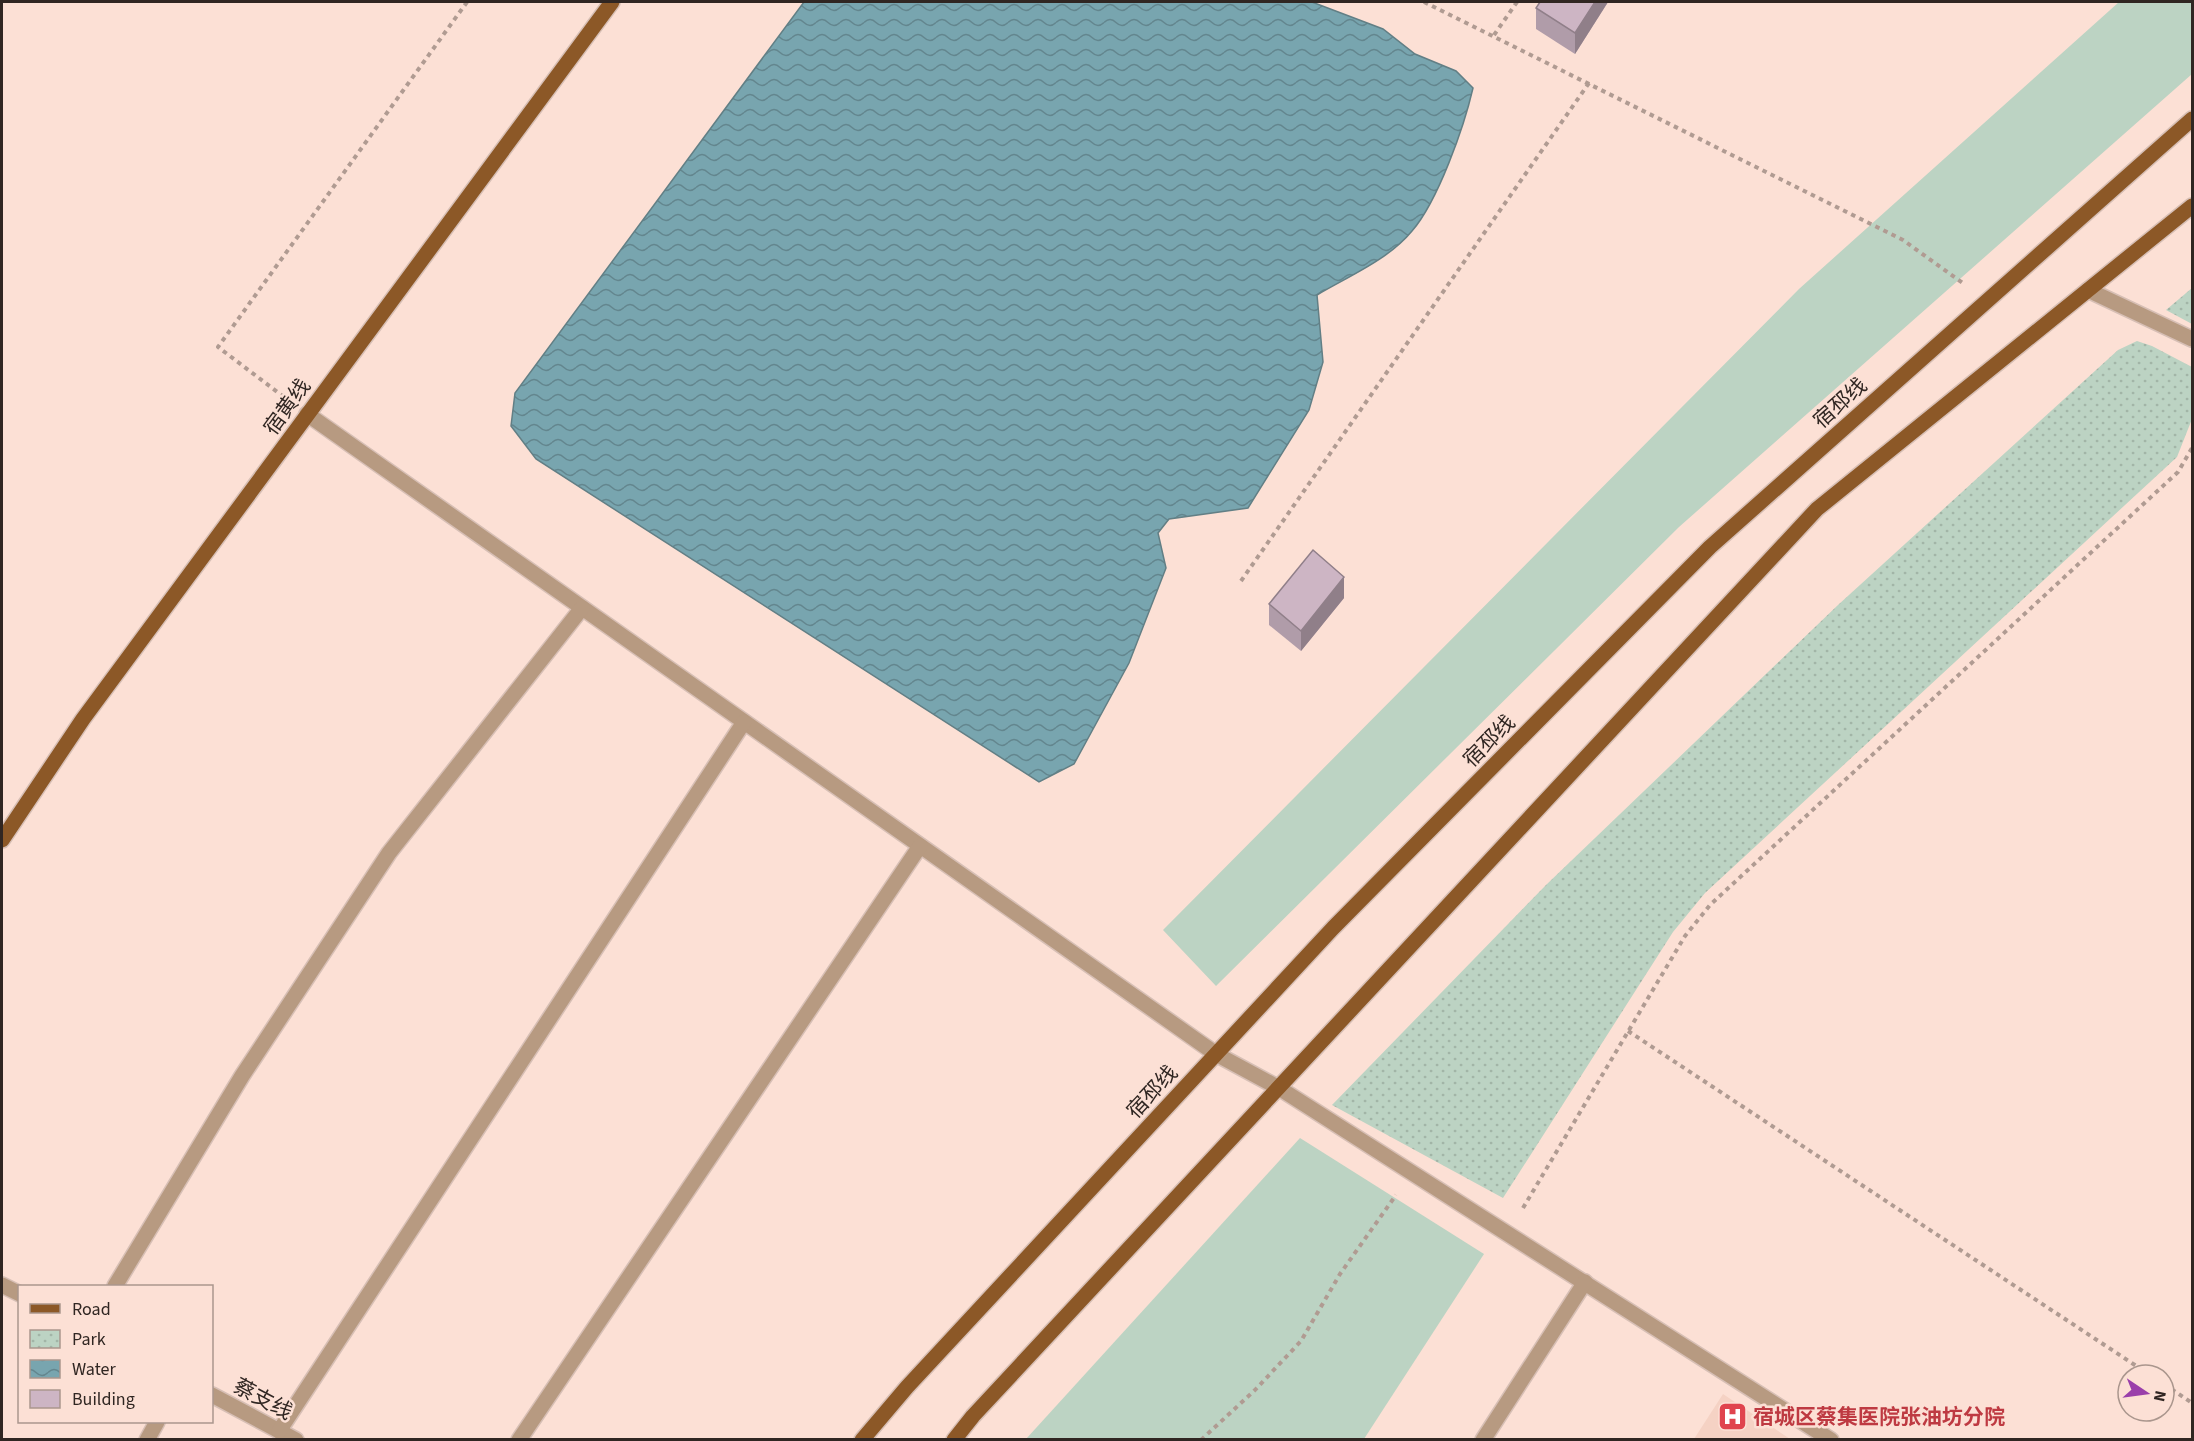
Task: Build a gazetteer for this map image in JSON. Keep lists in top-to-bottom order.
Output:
{
  "streets": {
    "main road": ["宿邳线", "宿黄线"],
    "street": ["蔡支线"]
  },
  "places": {
    "hospital": ["宿城区蔡集医院张油坊分院"]
  },
  "legend": [
    "Road",
    "Park",
    "Water",
    "Building"
  ],
  "north": "right"
}
